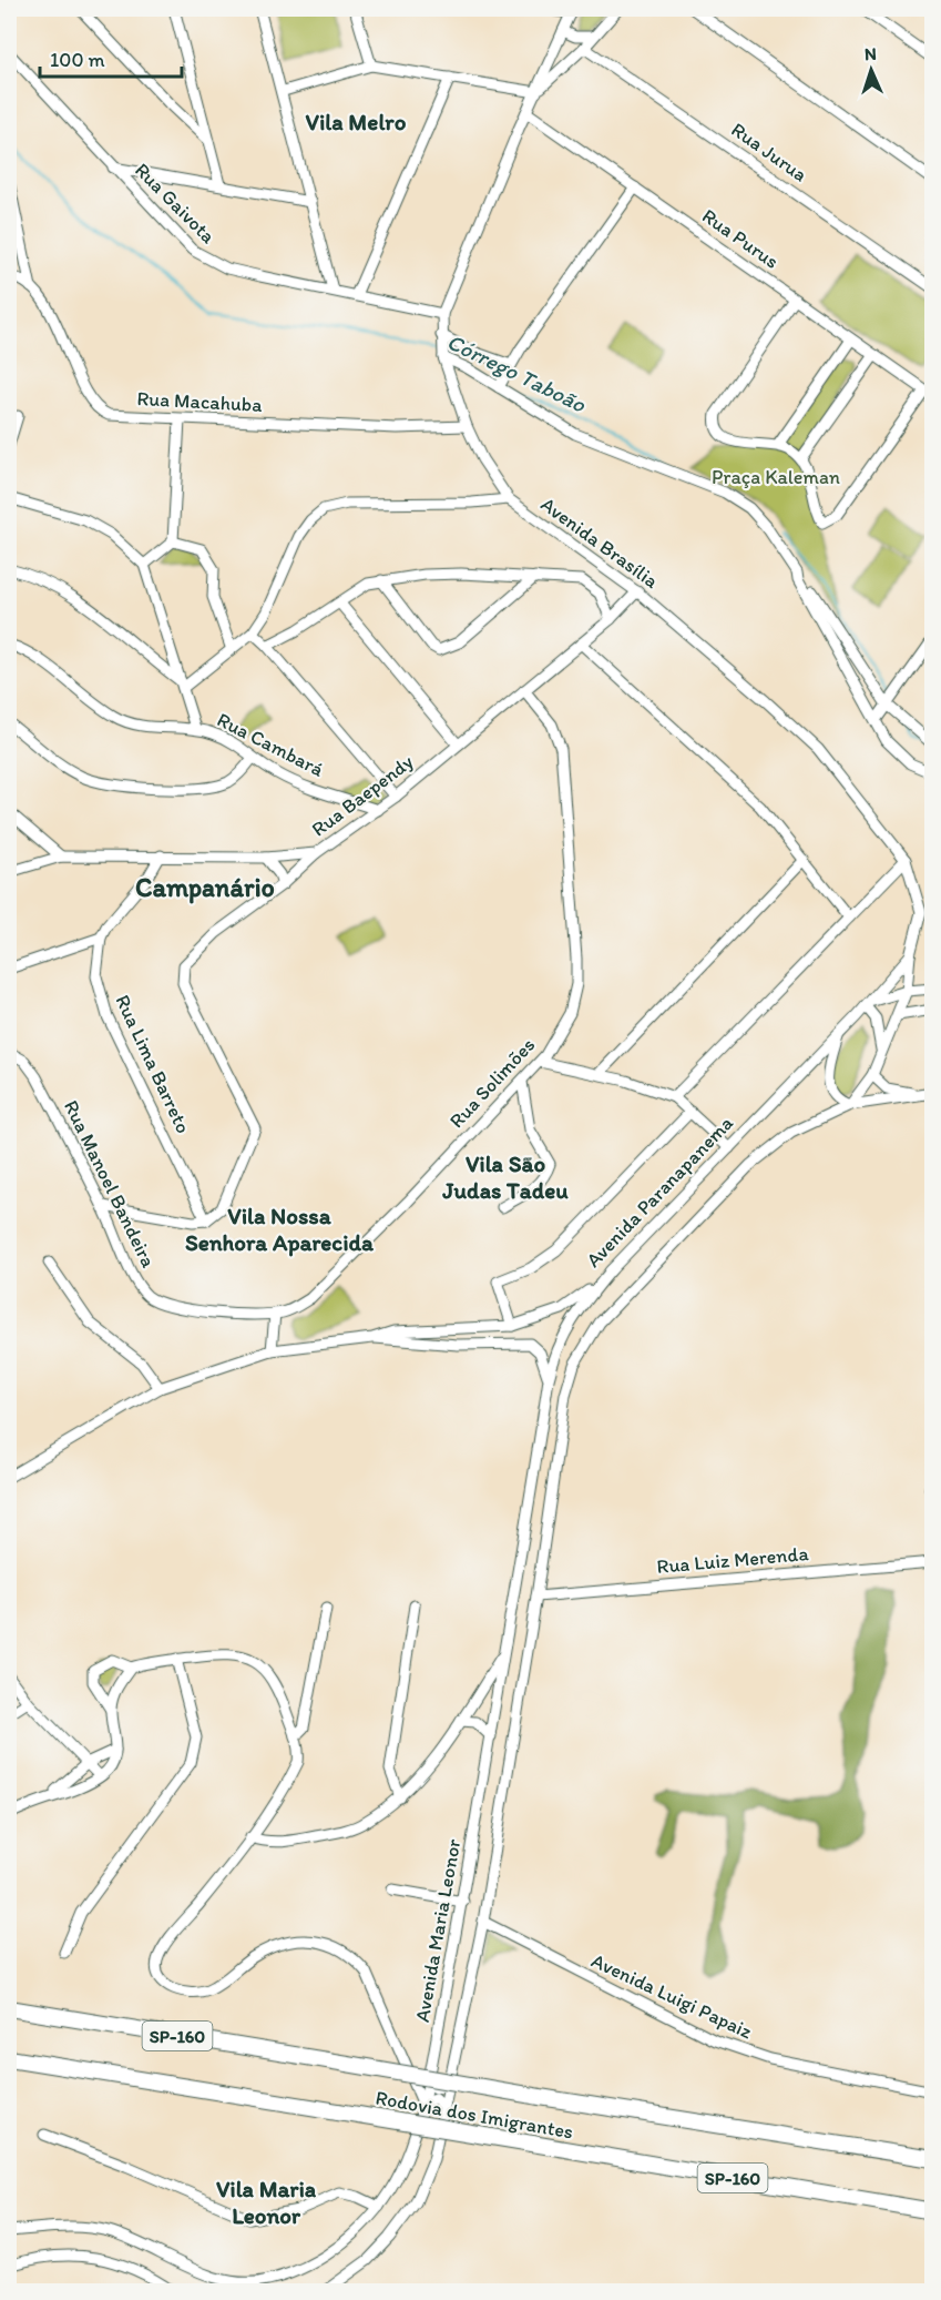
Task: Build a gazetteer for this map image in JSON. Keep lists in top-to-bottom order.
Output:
{
  "streets": {
    "highway": ["SP-160", "Rodovia dos Imigrantes"],
    "street": [
      "Rua Jurua",
      "Rua Gaivota",
      "Rua Purus",
      "Rua Macahuba",
      "Avenida Brasília",
      "Rua Cambará",
      "Rua Baependy",
      "Rua Lima Barreto",
      "Rua Solimões",
      "Rua Manoel Bandeira",
      "Avenida Paranapanema",
      "Rua Luiz Merenda",
      "Avenida Maria Leonor",
      "Avenida Luigi Papaiz"
    ]
  },
  "crossings": [
    ["Rua Jurua", "Avenida Brasília"],
    ["Rua Gaivota", "Avenida Brasília"],
    ["Rua Purus", "Avenida Brasília"],
    ["Rua Macahuba", "Avenida Brasília"],
    ["Avenida Brasília", "Rua Baependy"],
    ["Avenida Brasília", "Avenida Paranapanema"],
    ["Rua Cambará", "Rua Baependy"],
    ["Rua Baependy", "Rua Lima Barreto"],
    ["Rua Baependy", "Rua Solimões"],
    ["Rua Solimões", "Rua Manoel Bandeira"],
    ["Avenida Paranapanema", "Avenida Maria Leonor"],
    ["Rua Luiz Merenda", "Avenida Maria Leonor"],
    ["Avenida Maria Leonor", "Avenida Luigi Papaiz"]
  ],
  "districts": [
    "Vila Melro",
    "Campanário",
    "Vila São Judas Tadeu",
    "Vila Nossa Senhora Aparecida",
    "Vila Maria Leonor"
  ],
  "water": ["Córrego Taboão"],
  "parks": ["Praça Kaleman"],
  "scale_bar": "100 m",
  "north": "top"
}
